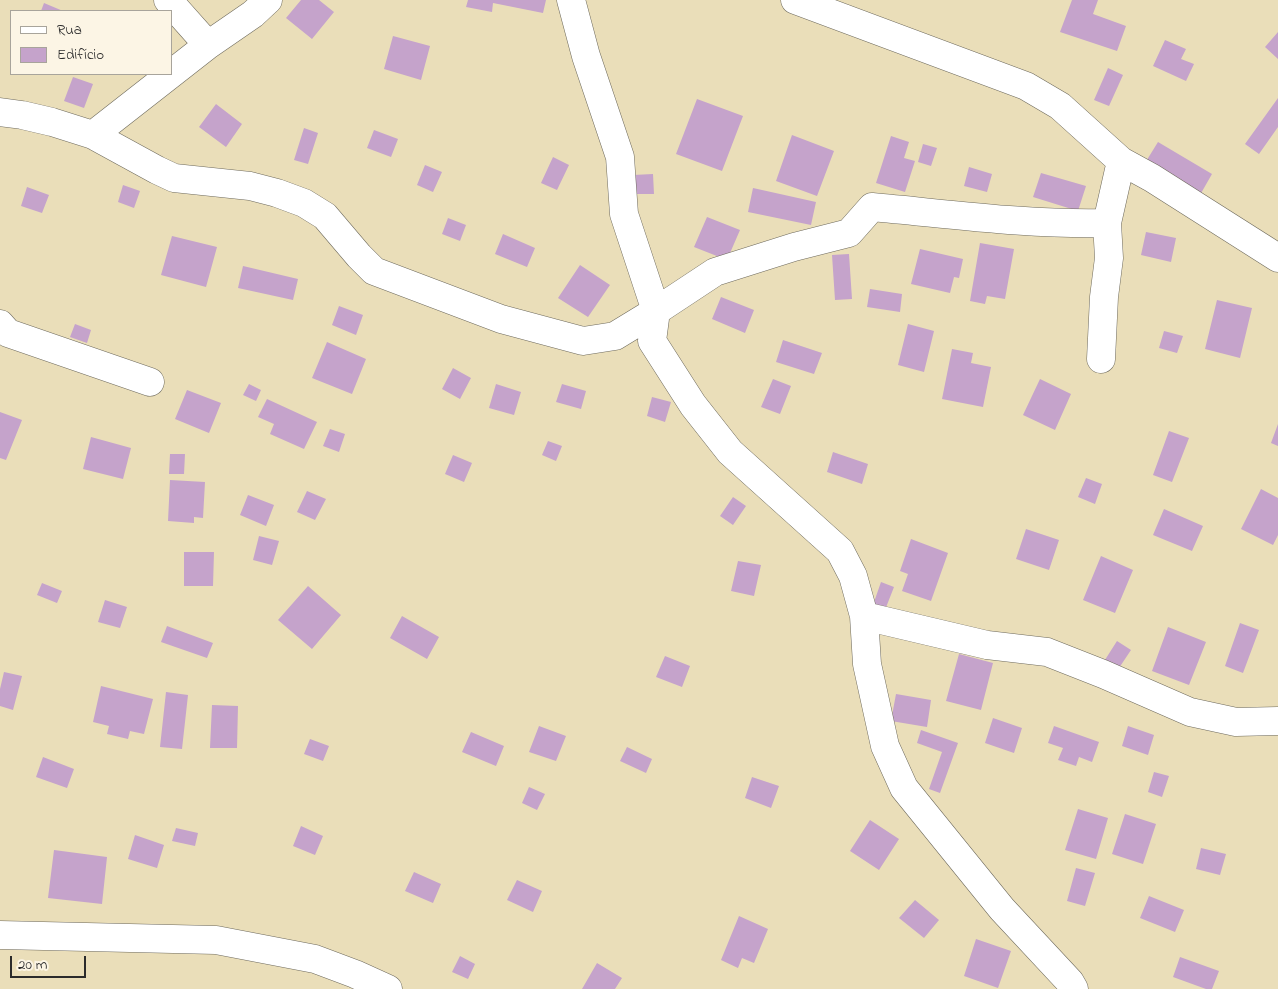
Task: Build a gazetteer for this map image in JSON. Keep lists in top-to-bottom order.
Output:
{
  "legend": ["Rua", "Edifício"],
  "scale_bar": "20 m"
}
